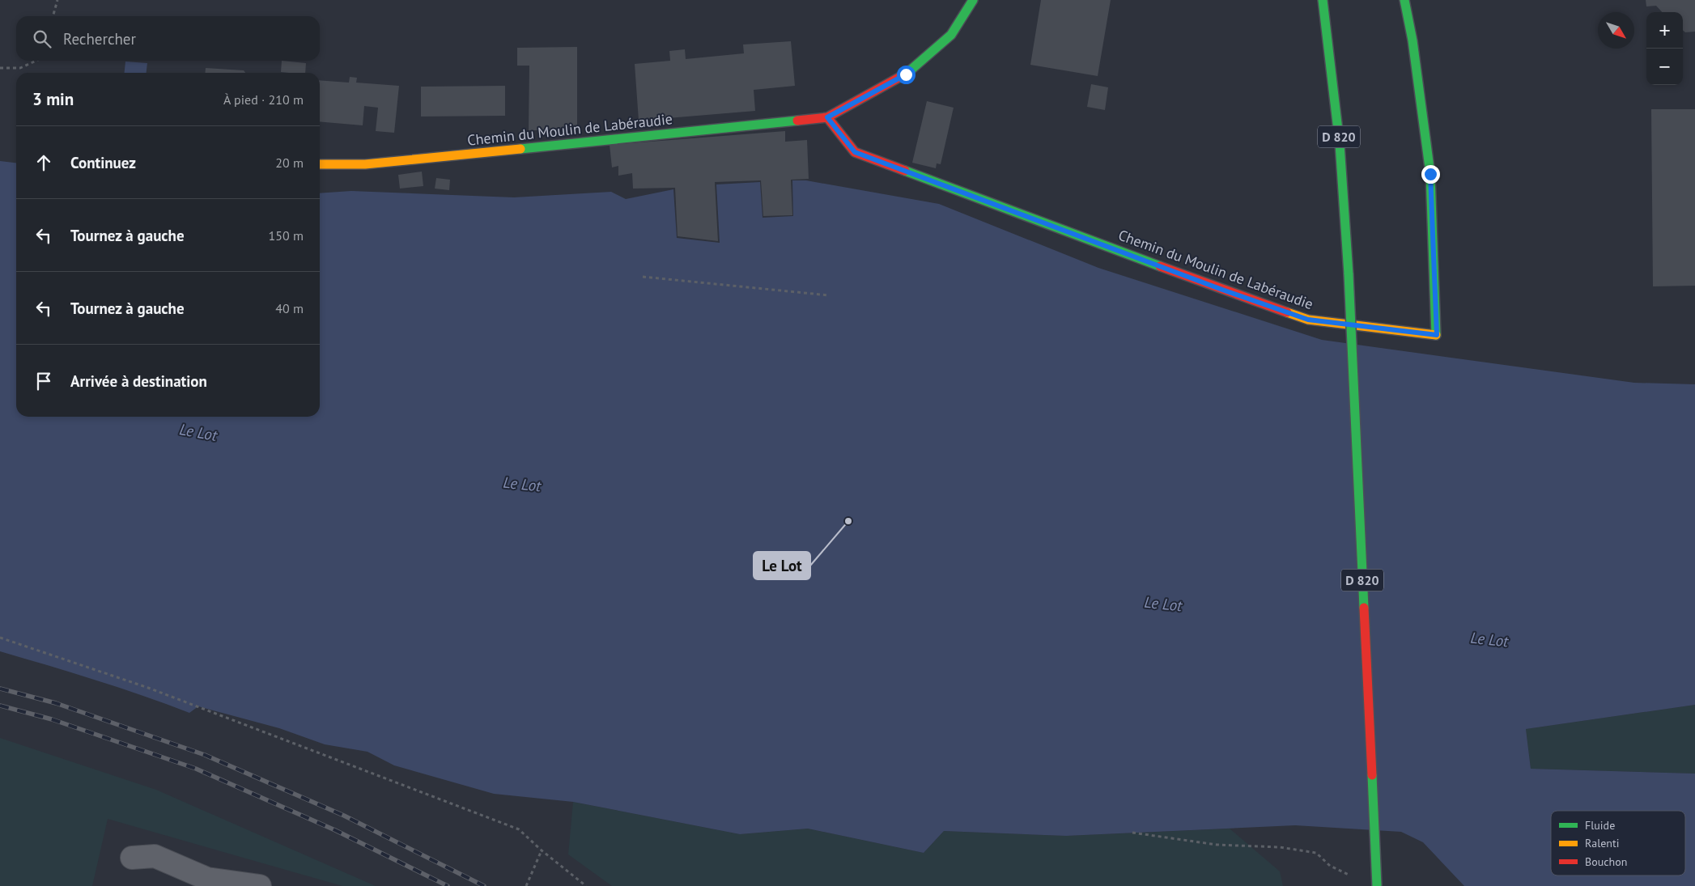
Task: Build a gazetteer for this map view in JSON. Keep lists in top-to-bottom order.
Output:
{
  "streets": {
    "street": ["Chemin du Moulin de Labéraudie", "D 820"]
  },
  "water": ["Le Lot"],
  "places": ["Le Lot"],
  "legend": ["Fluide", "Ralenti", "Bouchon"],
  "north": "bottom right",
  "page": {
    "map_buttons": ["+", "−"],
    "search": "Rechercher",
    "heading": ["3 min", "À pied · 210 m"],
    "list": [
      ["Continuez", "20 m"],
      ["Tournez à gauche", "150 m"],
      ["Tournez à gauche", "40 m"],
      "Arrivée à destination"
    ]
  }
}
